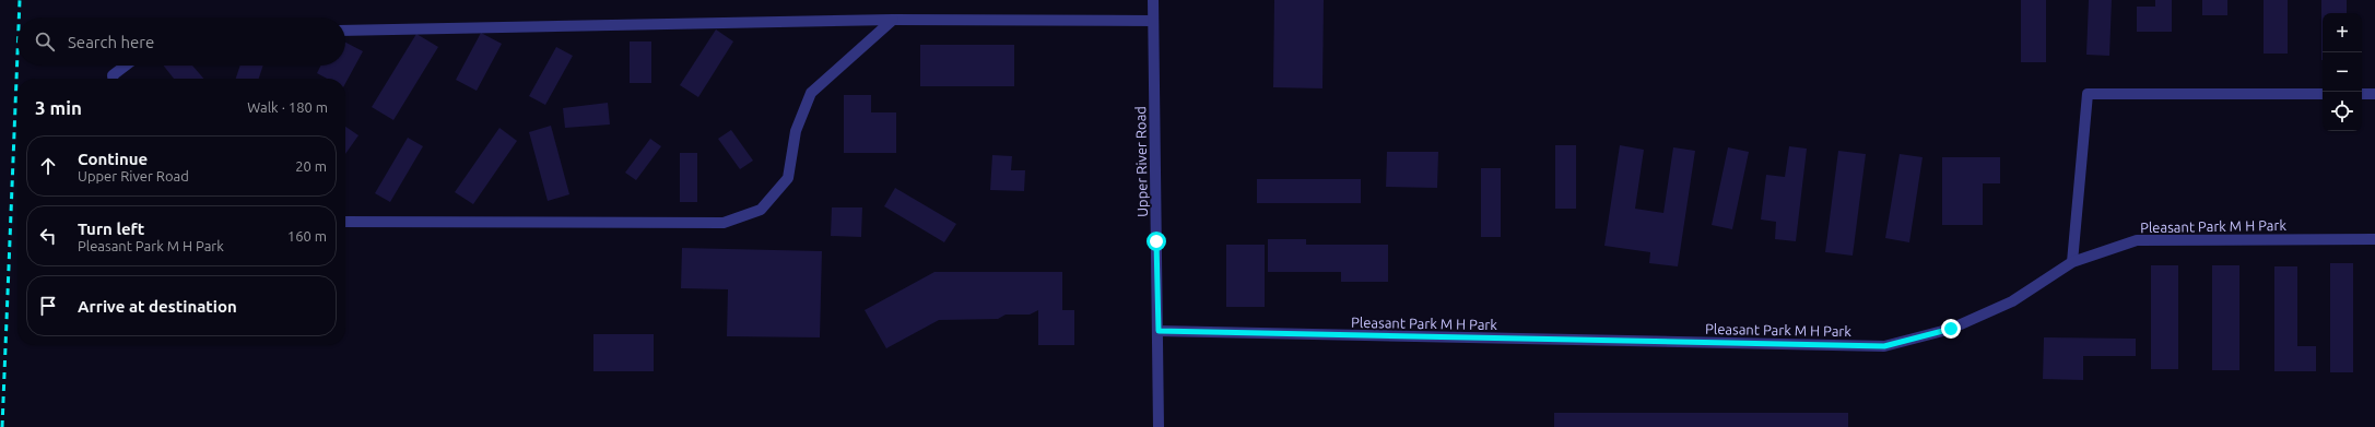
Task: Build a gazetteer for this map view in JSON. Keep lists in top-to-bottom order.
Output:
{
  "streets": {
    "street": ["Upper River Road", "Pleasant Park M H Park"]
  },
  "crossings": [
    ["Upper River Road", "Pleasant Park M H Park"]
  ],
  "page": {
    "map_buttons": ["+", "−"],
    "search": "Search here",
    "heading": ["3 min", "Walk · 180 m"],
    "list": [
      ["Continue", "Upper River Road", "20 m"],
      ["Turn left", "Pleasant Park M H Park", "160 m"],
      "Arrive at destination"
    ]
  }
}
